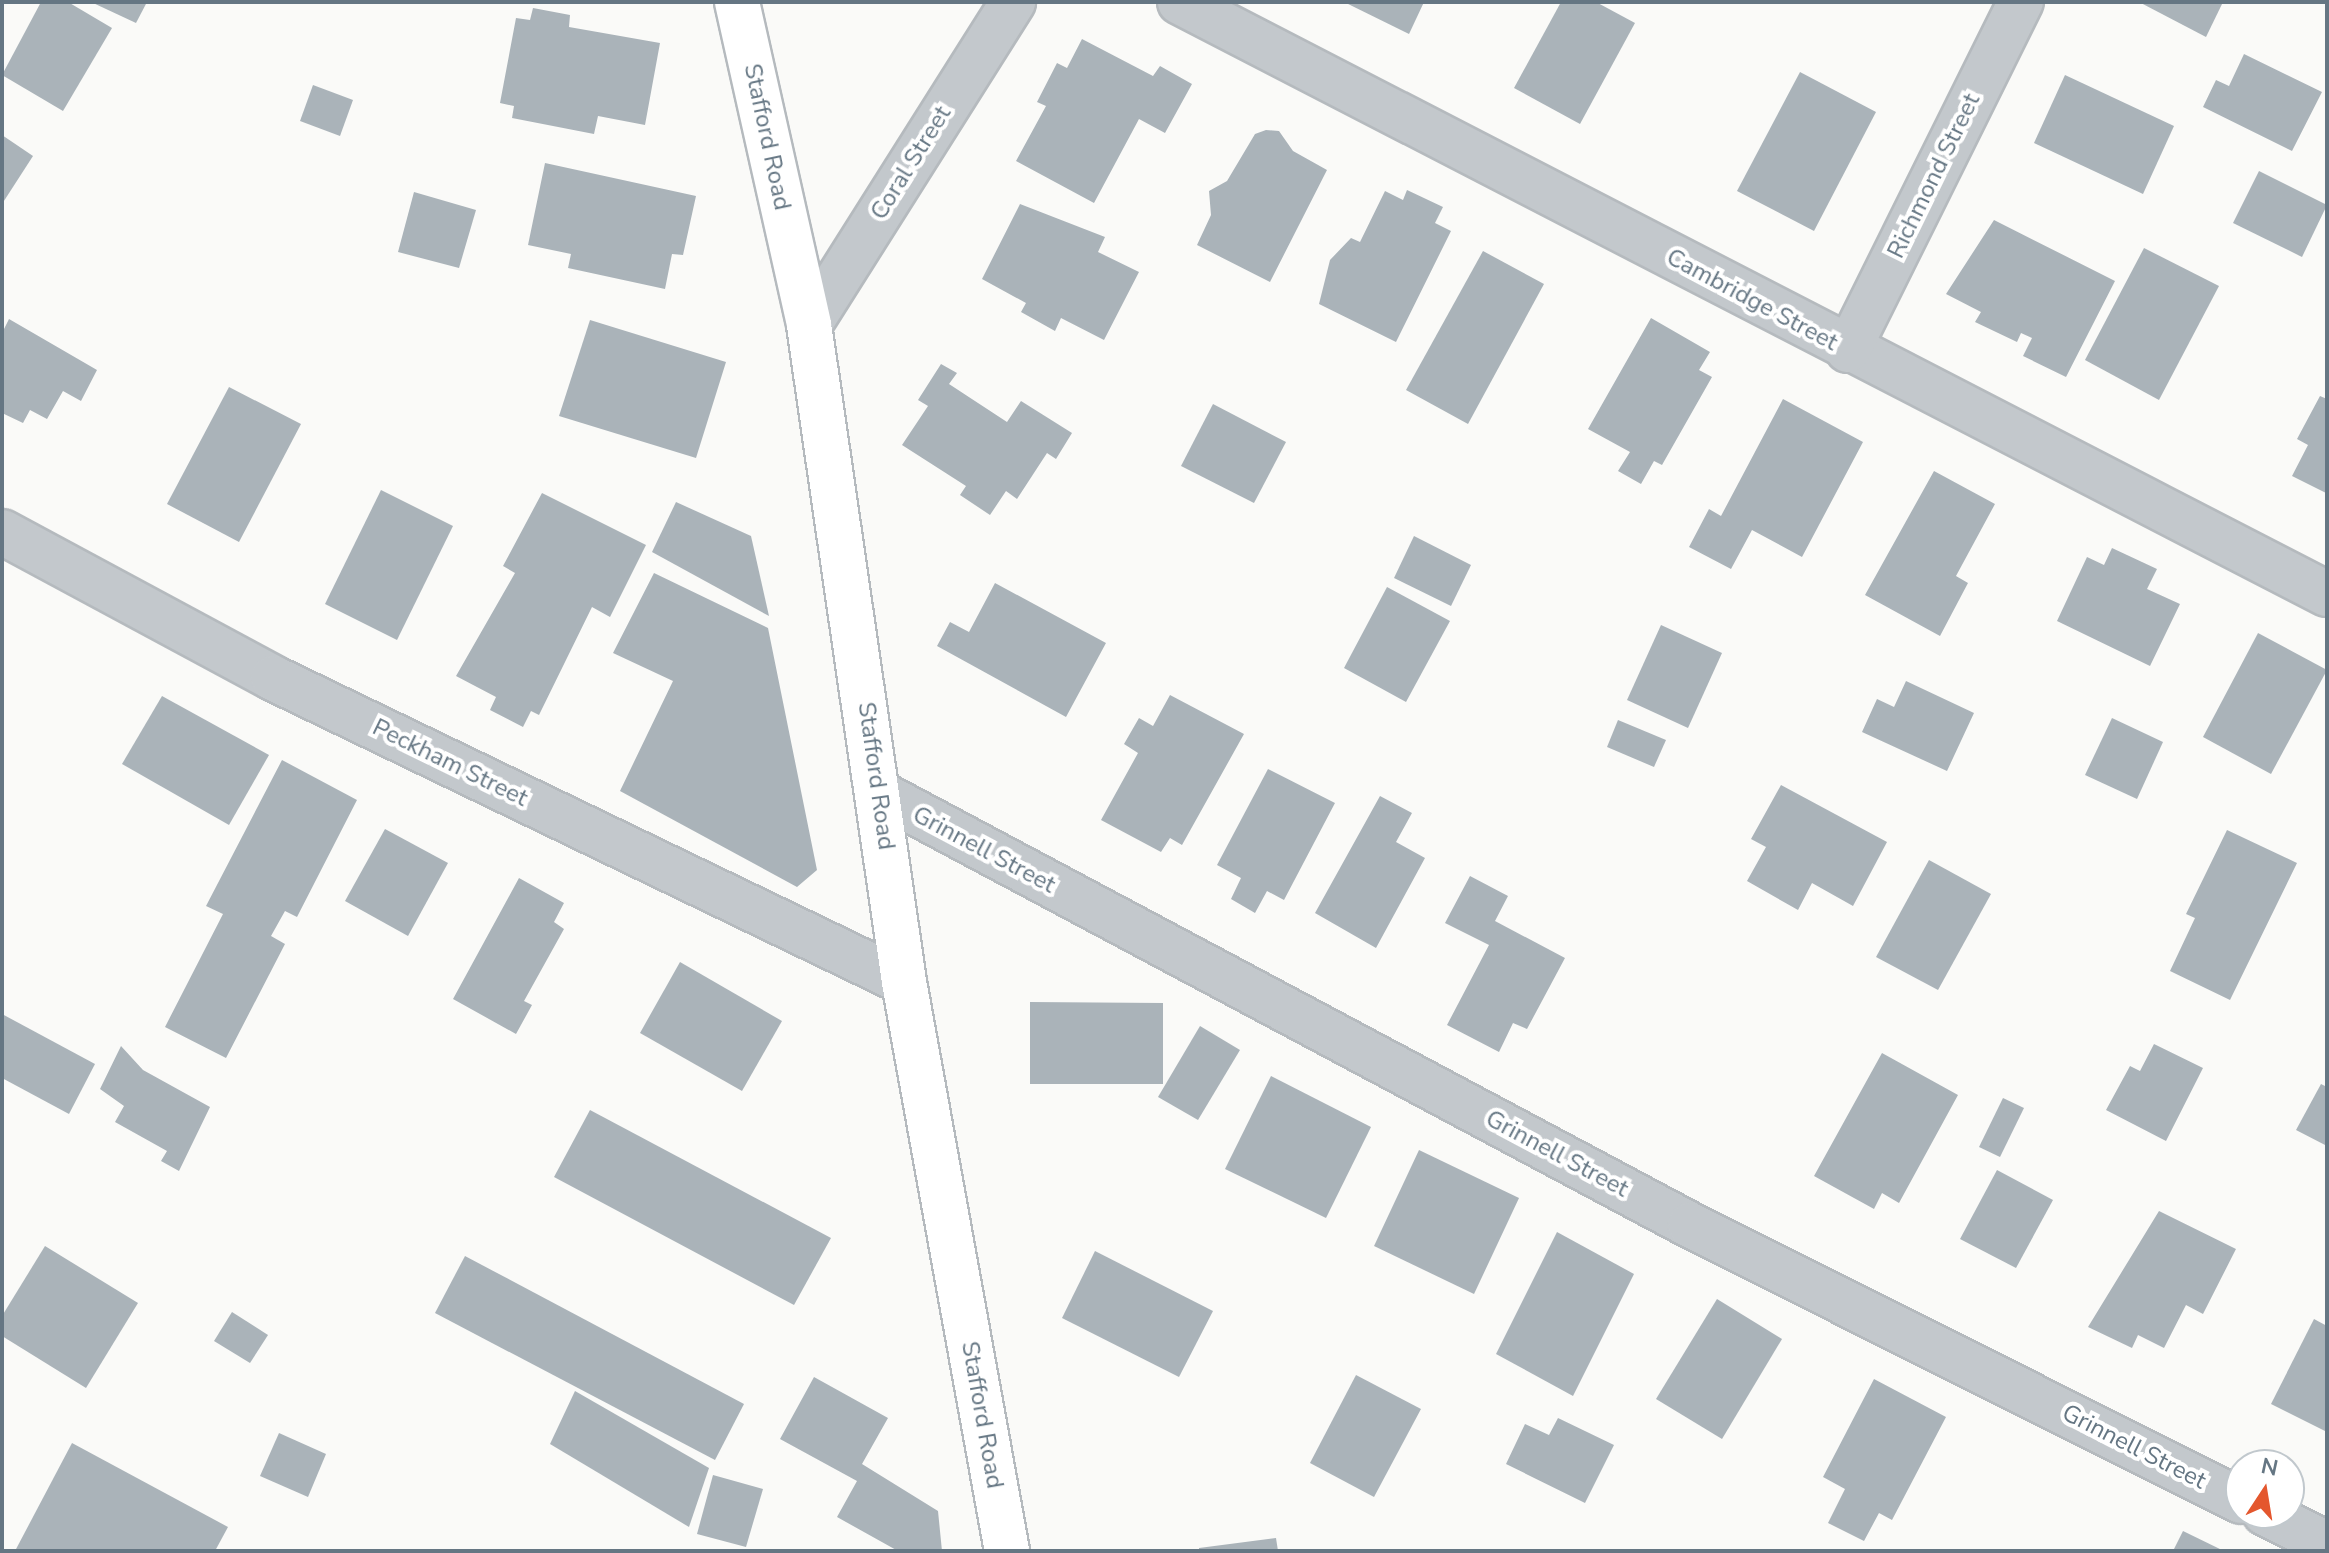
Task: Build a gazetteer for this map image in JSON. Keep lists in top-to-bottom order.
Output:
{
  "streets": {
    "main road": ["Stafford Road"],
    "street": [
      "Coral Street",
      "Richmond Street",
      "Cambridge Street",
      "Peckham Street",
      "Grinnell Street"
    ]
  },
  "crossings": [
    ["Stafford Road", "Coral Street"],
    ["Stafford Road", "Peckham Street"],
    ["Stafford Road", "Grinnell Street"],
    ["Richmond Street", "Cambridge Street"]
  ],
  "north": "top"
}
